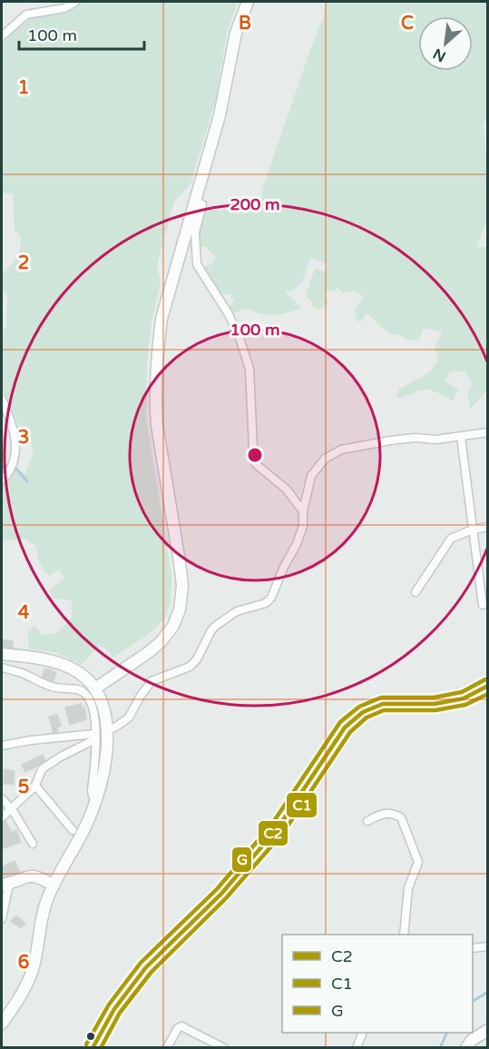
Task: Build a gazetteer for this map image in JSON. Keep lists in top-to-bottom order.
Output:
{
  "lines": ["transit line G", "transit line C2", "transit line C1"],
  "legend": ["C2", "C1", "G"],
  "scale_bar": "100 m",
  "north": "bottom left",
  "grid": {
    "columns": ["B", "C"],
    "rows": [
      "1",
      "2",
      "3",
      "4",
      "5",
      "6"
    ]
  },
  "rings": ["200 m", "100 m"]
}
